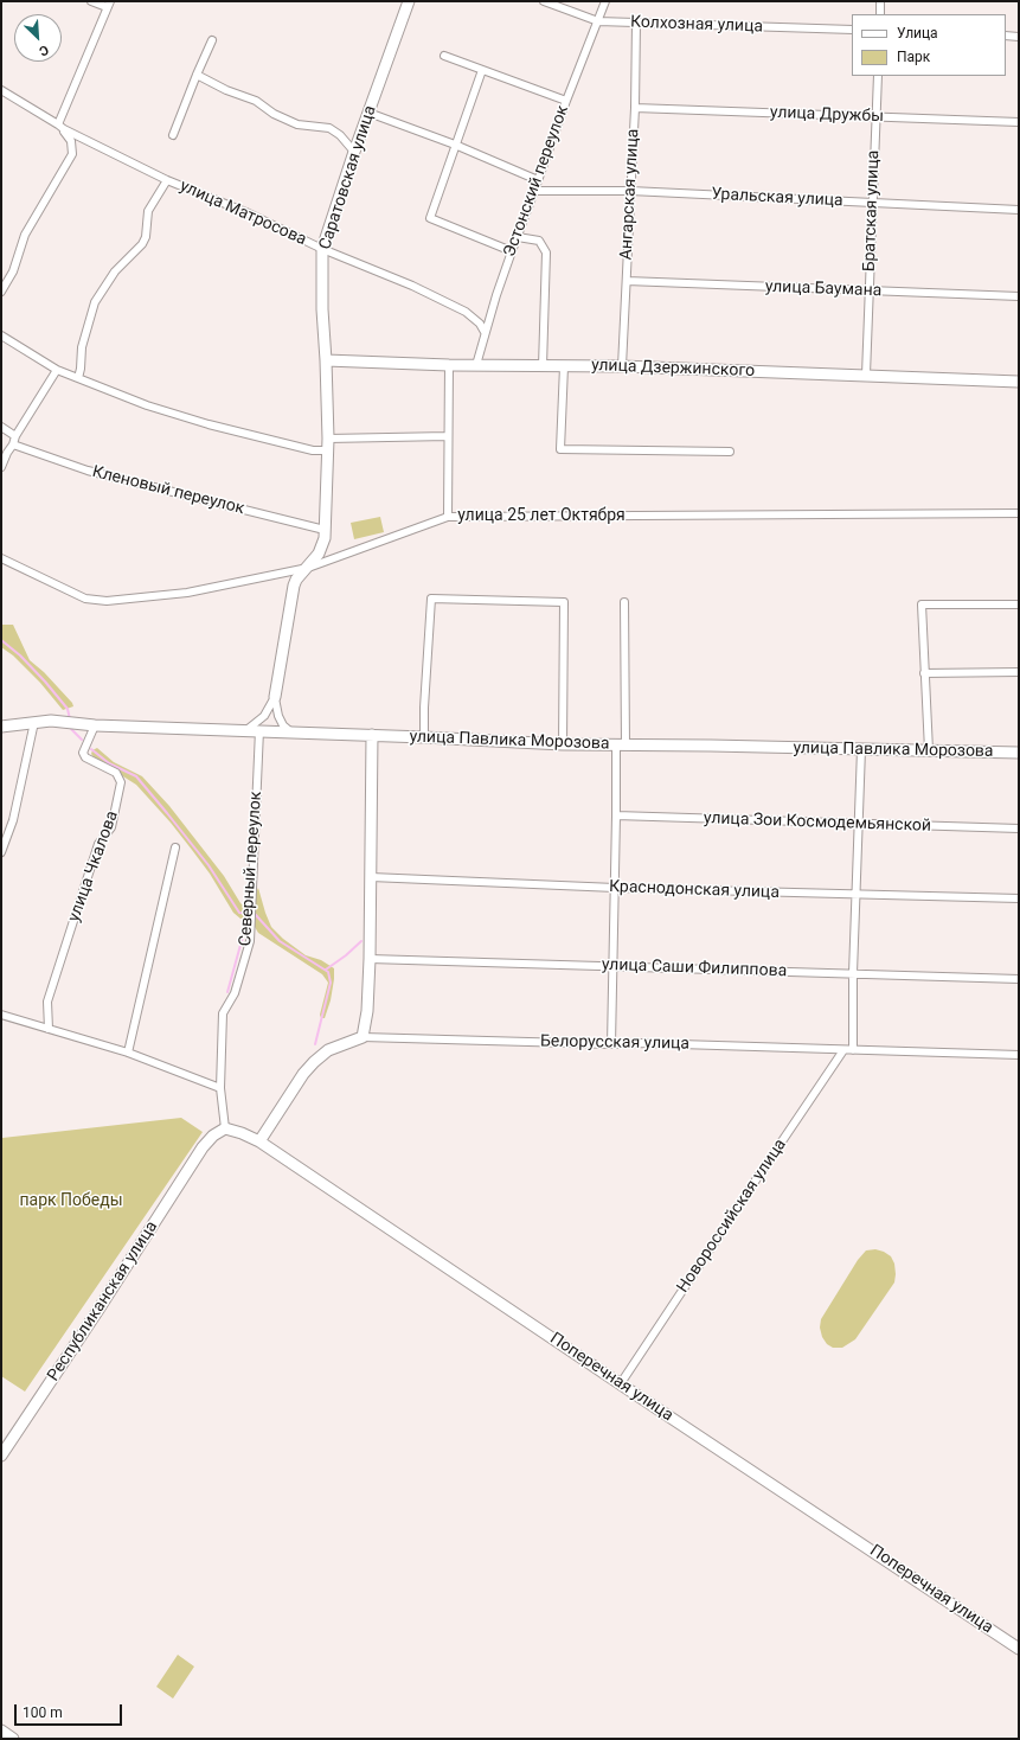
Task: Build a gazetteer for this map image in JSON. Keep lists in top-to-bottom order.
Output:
{
  "streets": {
    "street": [
      "Колхозная улица",
      "улица Дружбы",
      "Саратовская улица",
      "Эстонский переулок",
      "Ангарская улица",
      "Уральская улица",
      "Братская улица",
      "улица Матросова",
      "улица Баумана",
      "улица Дзержинского",
      "Кленовый переулок",
      "улица 25 лет Октября",
      "улица Павлика Морозова",
      "улица Зои Космодемьянской",
      "улица Чкалова",
      "Северный переулок",
      "Краснодонская улица",
      "улица Саши Филиппова",
      "Белорусская улица",
      "Новороссийская улица",
      "Республиканская улица",
      "Поперечная улица"
    ]
  },
  "crossings": [
    ["Колхозная улица", "Эстонский переулок"],
    ["Колхозная улица", "Ангарская улица"],
    ["улица Дружбы", "Ангарская улица"],
    ["улица Дружбы", "Братская улица"],
    ["Саратовская улица", "улица Матросова"],
    ["Саратовская улица", "улица Дзержинского"],
    ["Саратовская улица", "Кленовый переулок"],
    ["Саратовская улица", "улица 25 лет Октября"],
    ["Эстонский переулок", "Уральская улица"],
    ["Эстонский переулок", "улица Матросова"],
    ["Эстонский переулок", "улица Дзержинского"],
    ["Ангарская улица", "Уральская улица"],
    ["Ангарская улица", "улица Баумана"],
    ["Ангарская улица", "улица Дзержинского"],
    ["Уральская улица", "Братская улица"],
    ["Братская улица", "улица Баумана"],
    ["Братская улица", "улица Дзержинского"],
    ["улица Павлика Морозова", "улица Чкалова"],
    ["улица Павлика Морозова", "Северный переулок"],
    ["Северный переулок", "Республиканская улица"],
    ["Северный переулок", "Поперечная улица"],
    ["Белорусская улица", "Новороссийская улица"],
    ["Белорусская улица", "Поперечная улица"],
    ["Новороссийская улица", "Поперечная улица"],
    ["Республиканская улица", "Поперечная улица"]
  ],
  "parks": ["парк Победы"],
  "legend": ["Улица", "Парк"],
  "scale_bar": "100 m",
  "north": "bottom right"
}
